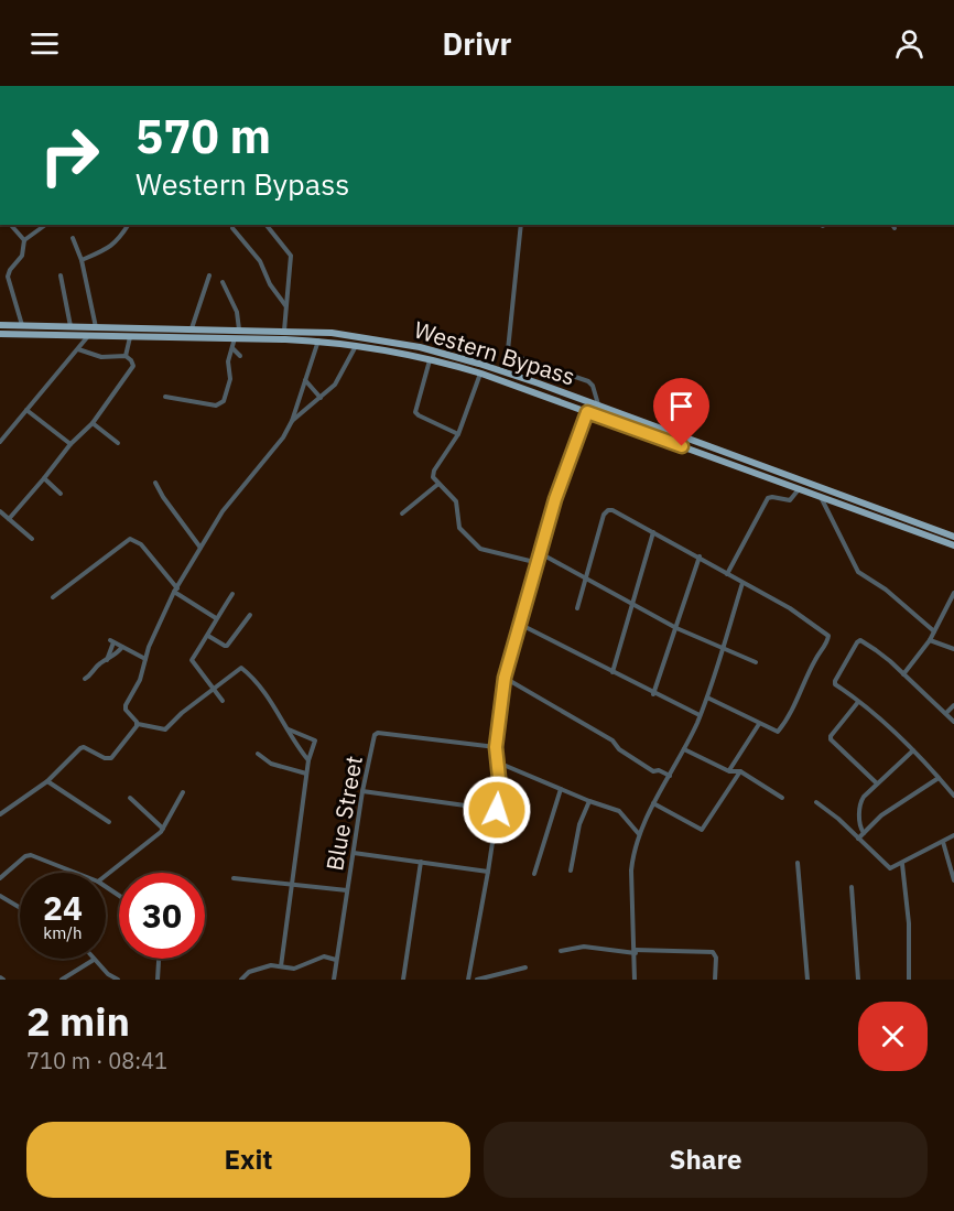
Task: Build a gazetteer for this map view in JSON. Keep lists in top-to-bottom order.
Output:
{
  "streets": {
    "main road": ["Western Bypass"],
    "street": ["Blue Street"]
  },
  "page": {
    "header": "Drivr",
    "turn": ["570 m", "Western Bypass"],
    "speed": "24 km/h",
    "limit": "30",
    "heading": ["2 min", "710 m · 08:41"],
    "buttons": ["Exit", "Share"]
  }
}
